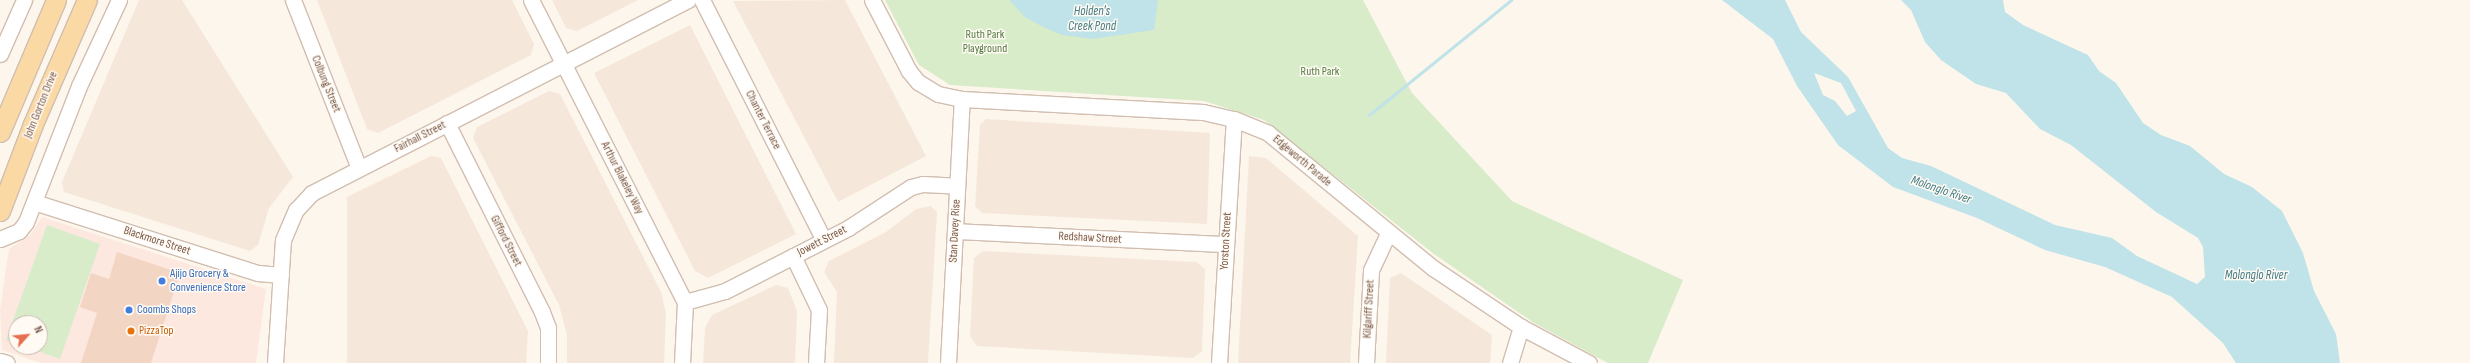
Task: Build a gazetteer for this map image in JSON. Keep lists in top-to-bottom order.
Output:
{
  "streets": {
    "main road": ["John Gorton Drive"],
    "street": [
      "Colbung Street",
      "Chanter Terrace",
      "Fairhall Street",
      "Edgeworth Parade",
      "Arthur Blakeley Way",
      "Stan Davey Rise",
      "Redshaw Street",
      "Blackmore Street",
      "Gifford Street",
      "Jowett Street",
      "Yorston Street",
      "Kilgariff Street"
    ]
  },
  "crossings": [
    ["Colbung Street", "Fairhall Street"],
    ["Chanter Terrace", "Jowett Street"],
    ["Fairhall Street", "Arthur Blakeley Way"],
    ["Fairhall Street", "Blackmore Street"],
    ["Fairhall Street", "Gifford Street"],
    ["Edgeworth Parade", "Stan Davey Rise"],
    ["Edgeworth Parade", "Yorston Street"],
    ["Edgeworth Parade", "Kilgariff Street"],
    ["Arthur Blakeley Way", "Jowett Street"],
    ["Stan Davey Rise", "Redshaw Street"],
    ["Stan Davey Rise", "Jowett Street"],
    ["Redshaw Street", "Yorston Street"]
  ],
  "water": ["Holden's Creek Pond", "Molonglo River"],
  "parks": ["Ruth Park Playground", "Ruth Park"],
  "places": ["Ajijo Grocery & Convenience Store", "Coombs Shops", "PizzaTop"],
  "north": "top right"
}
